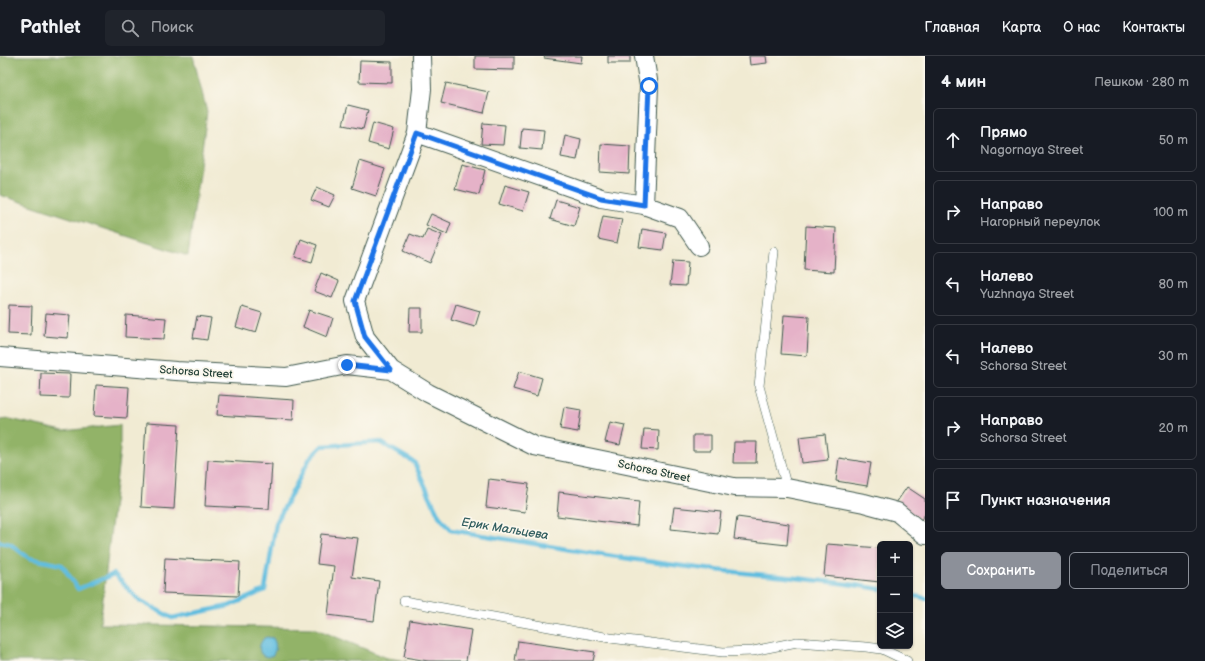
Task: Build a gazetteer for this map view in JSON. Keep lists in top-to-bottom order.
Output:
{
  "streets": {
    "street": ["Schorsa Street"]
  },
  "water": ["Ерик Мальцева"],
  "page": {
    "header": "Pathlet",
    "search": "Поиск",
    "nav": [
      "Главная",
      "Карта",
      "О нас",
      "Контакты"
    ],
    "heading": ["4 мин", "Пешком · 280 m"],
    "list": [
      ["Прямо", "Nagornaya Street", "50 m"],
      ["Направо", "Нагорный переулок", "100 m"],
      ["Налево", "Yuzhnaya Street", "80 m"],
      ["Налево", "Schorsa Street", "30 m"],
      ["Направо", "Schorsa Street", "20 m"],
      "Пункт назначения"
    ],
    "buttons": ["Сохранить", "Поделиться"],
    "map_buttons": ["+", "−"]
  }
}
